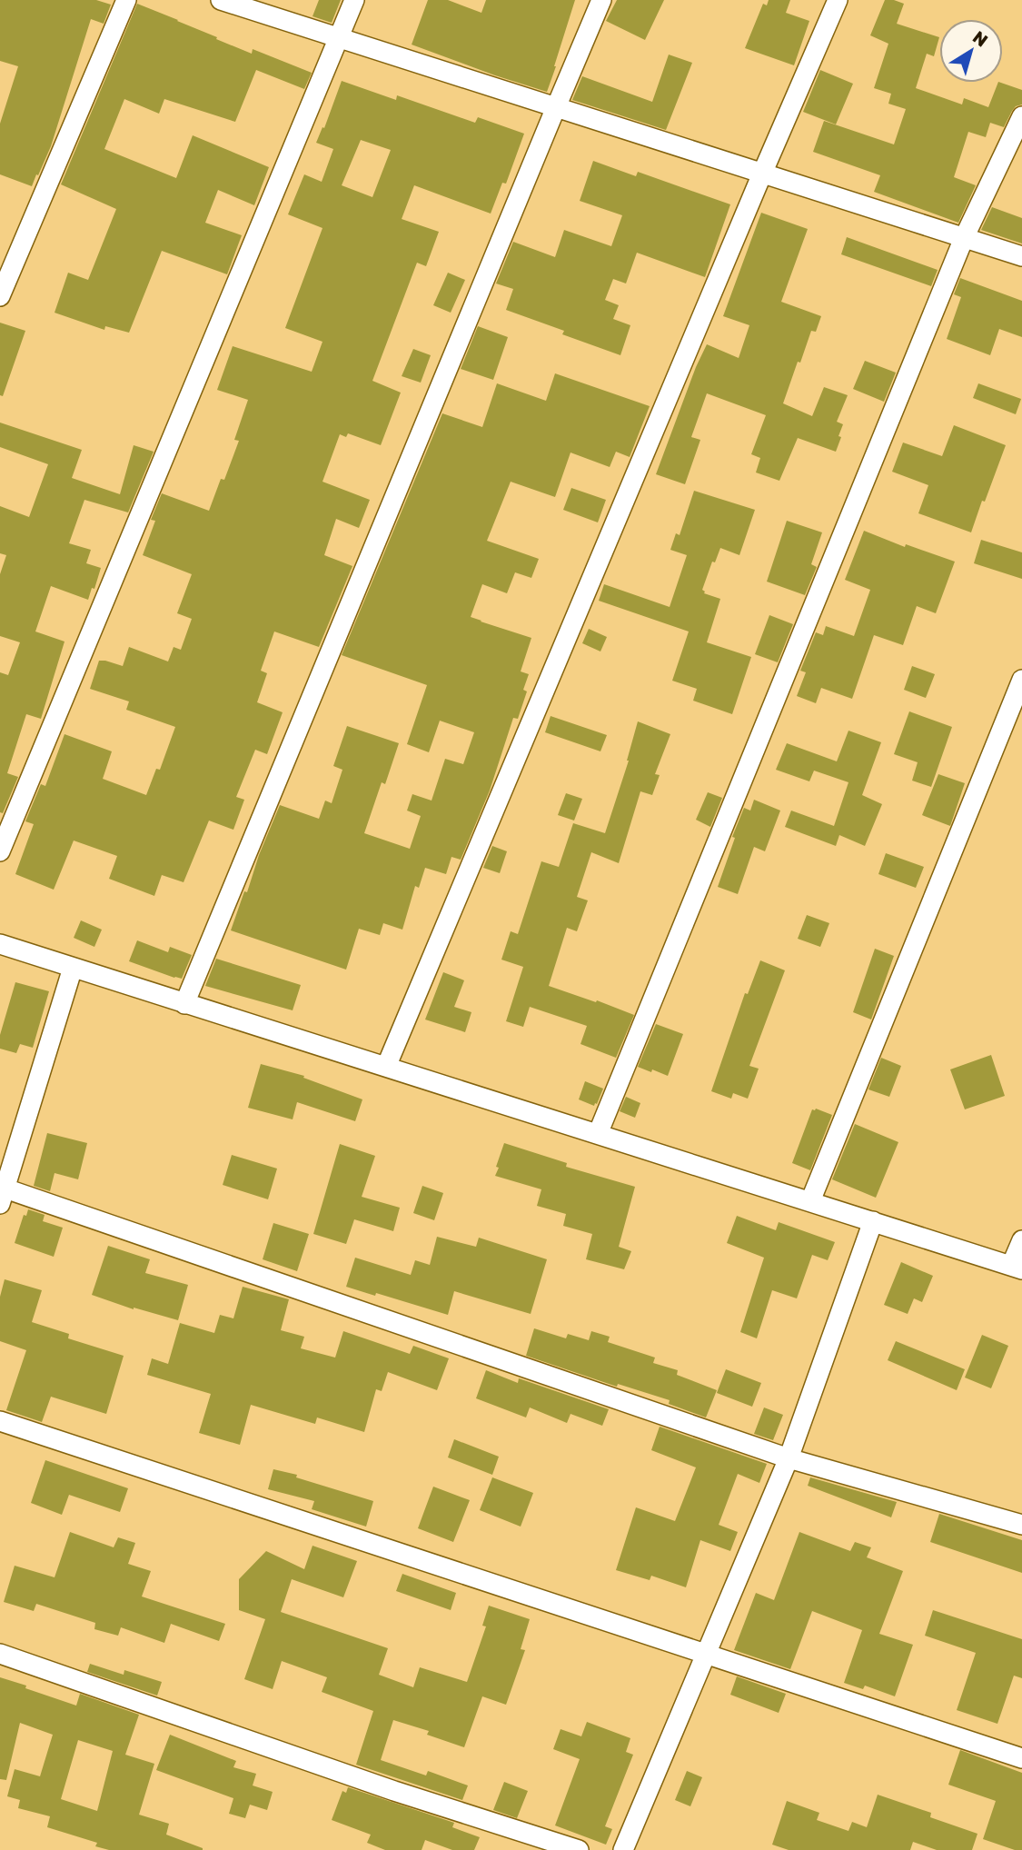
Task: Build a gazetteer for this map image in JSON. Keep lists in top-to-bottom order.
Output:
{
  "north": "top right"
}
